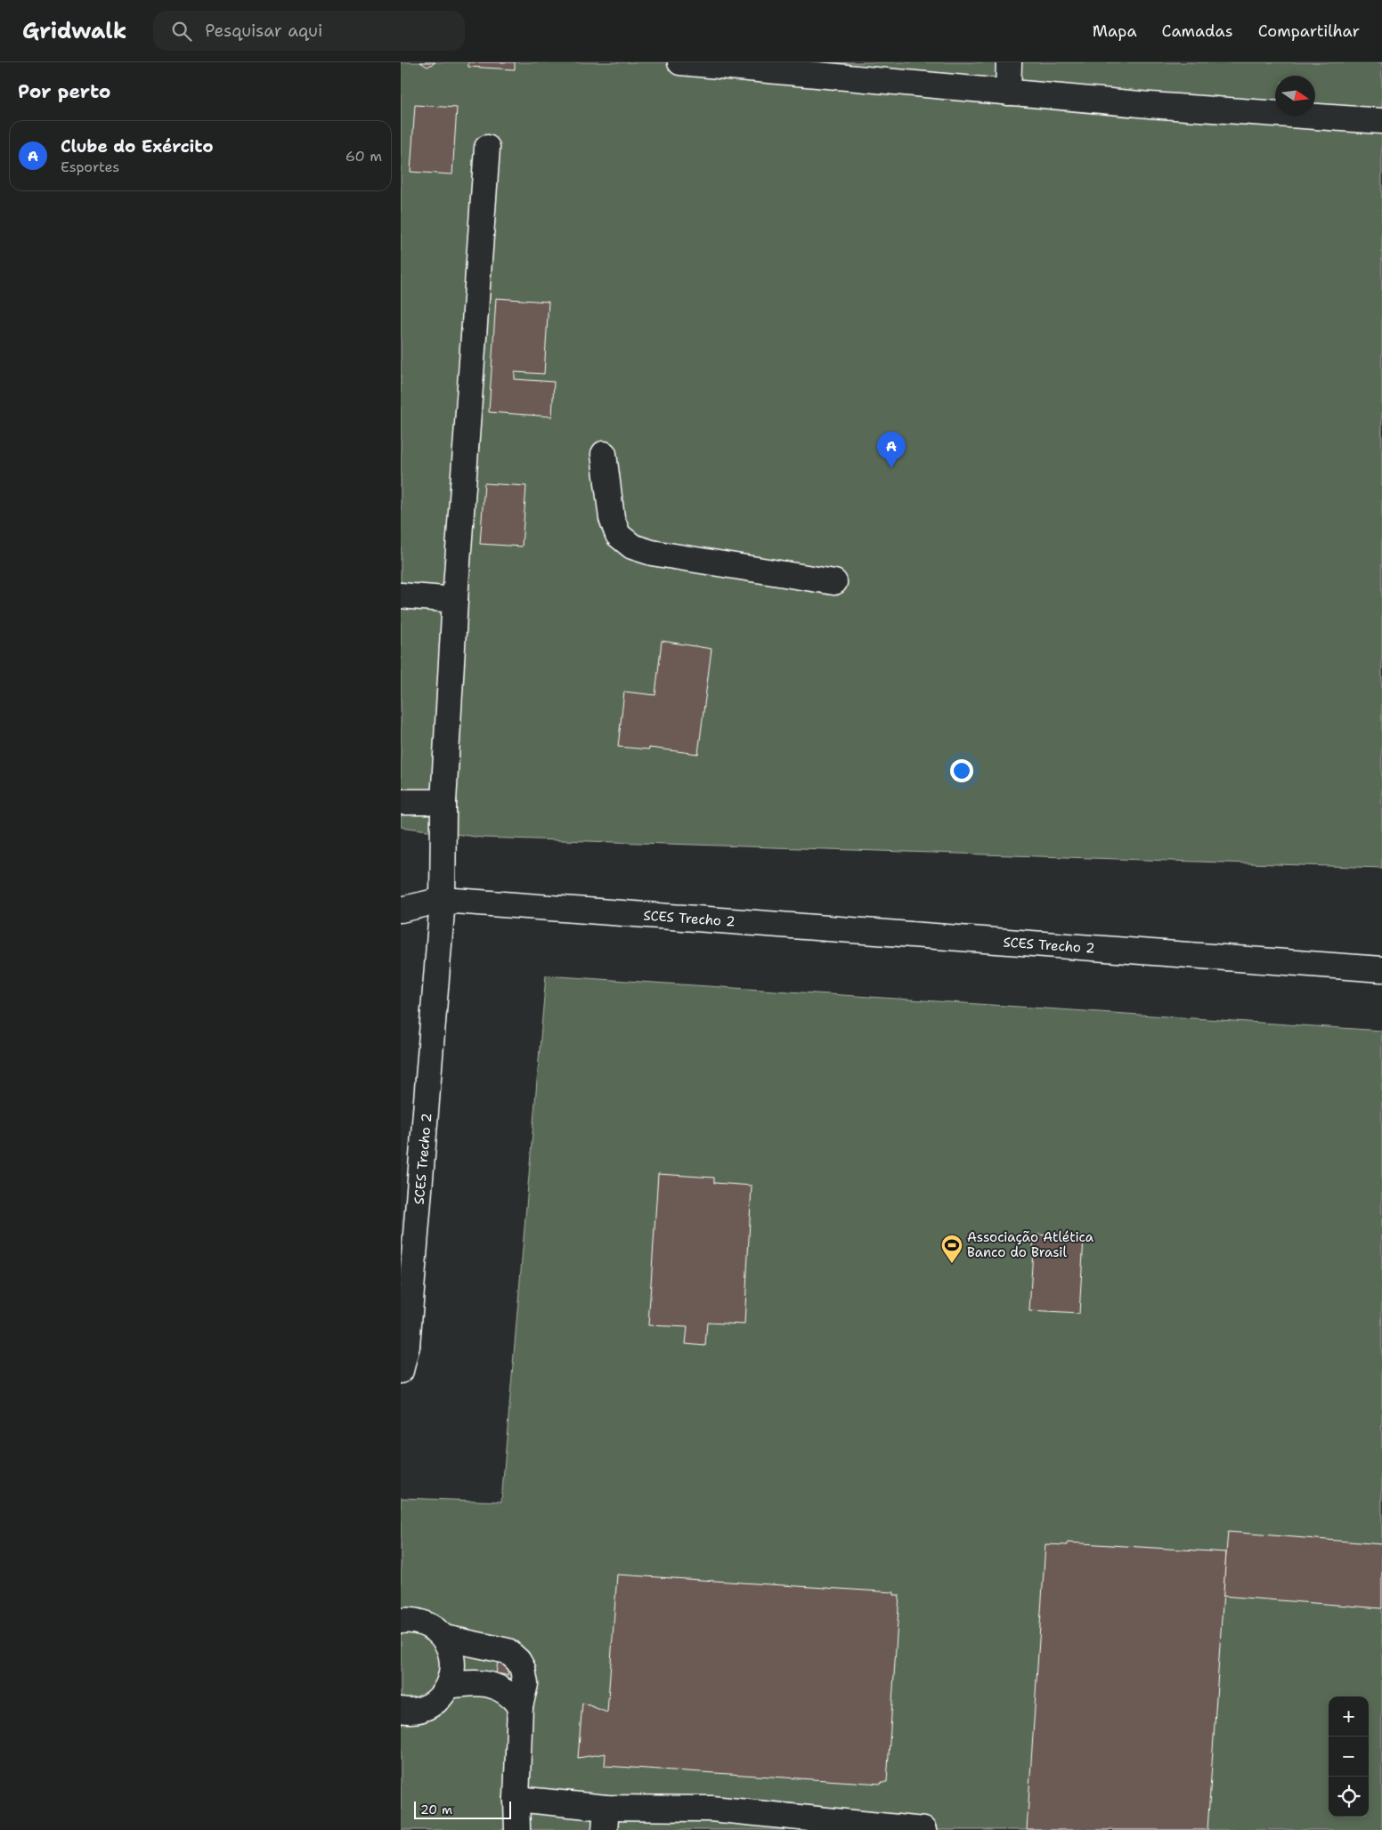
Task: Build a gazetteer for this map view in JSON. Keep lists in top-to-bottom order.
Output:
{
  "streets": {
    "lane": ["SCES Trecho 2"]
  },
  "places": {
    "sports": ["Associação Atlética Banco do Brasil"]
  },
  "scale_bar": "20 m",
  "north": "right",
  "page": {
    "header": "Gridwalk",
    "search": "Pesquisar aqui",
    "nav": ["Mapa", "Camadas", "Compartilhar"],
    "heading": "Por perto",
    "list": [
      {
        "mark": "A",
        "name": "Clube do Exército",
        "note": "Esportes",
        "value": "60 m"
      }
    ],
    "pins": "A",
    "map_buttons": ["+", "−"],
    "scale": "20 m"
  }
}
